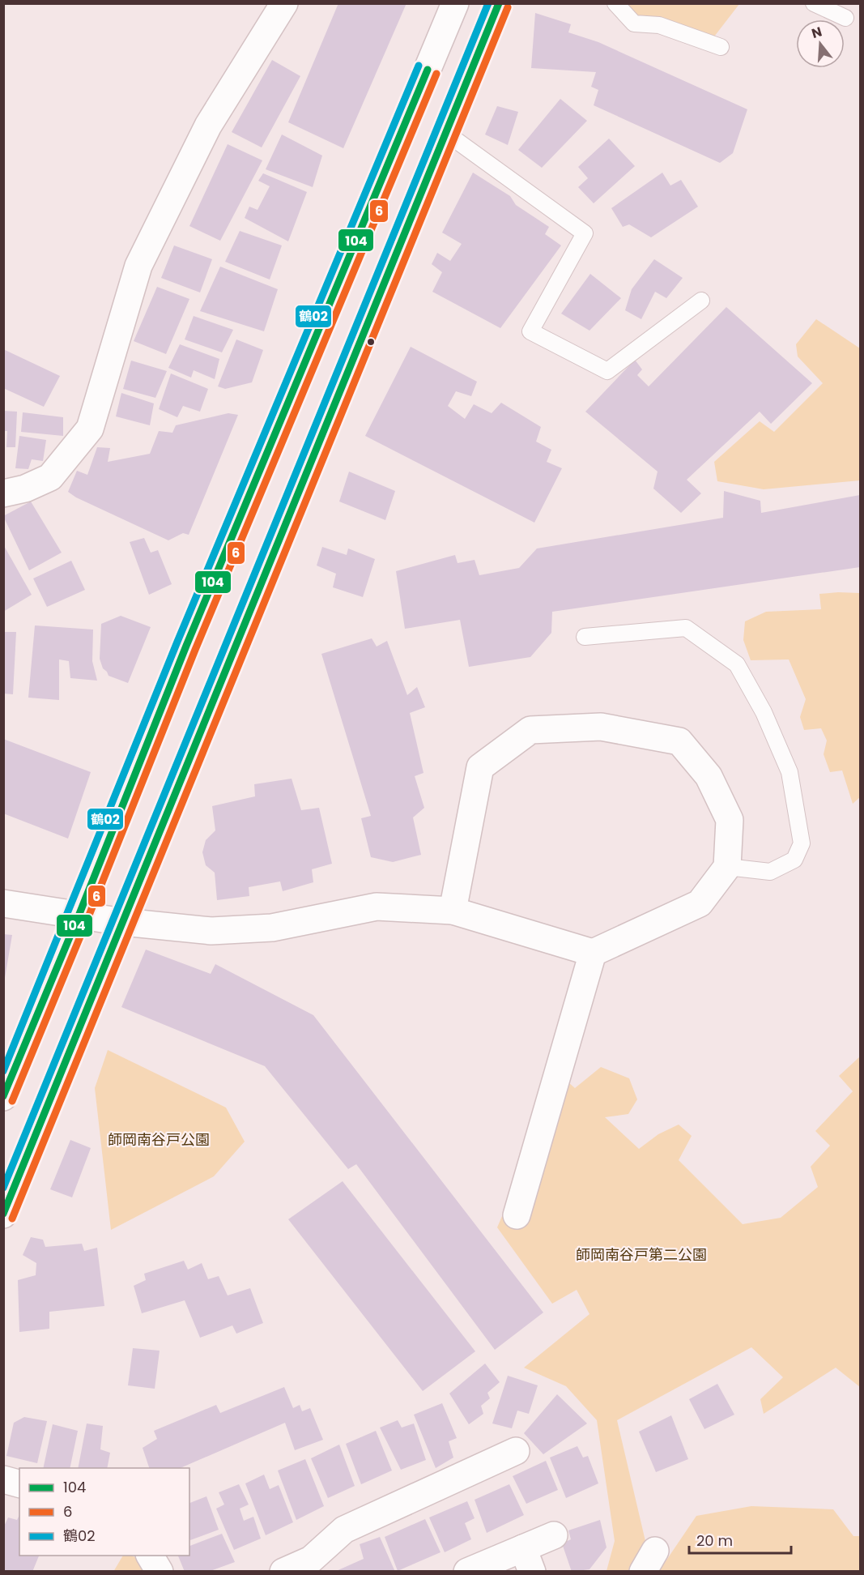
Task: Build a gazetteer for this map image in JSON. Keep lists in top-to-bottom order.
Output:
{
  "parks": ["師岡南谷戸公園", "師岡南谷戸第二公園"],
  "lines": ["transit line 104", "transit line 鶴02", "transit line 6"],
  "legend": ["104", "6", "鶴02"],
  "scale_bar": "20 m",
  "north": "top"
}
